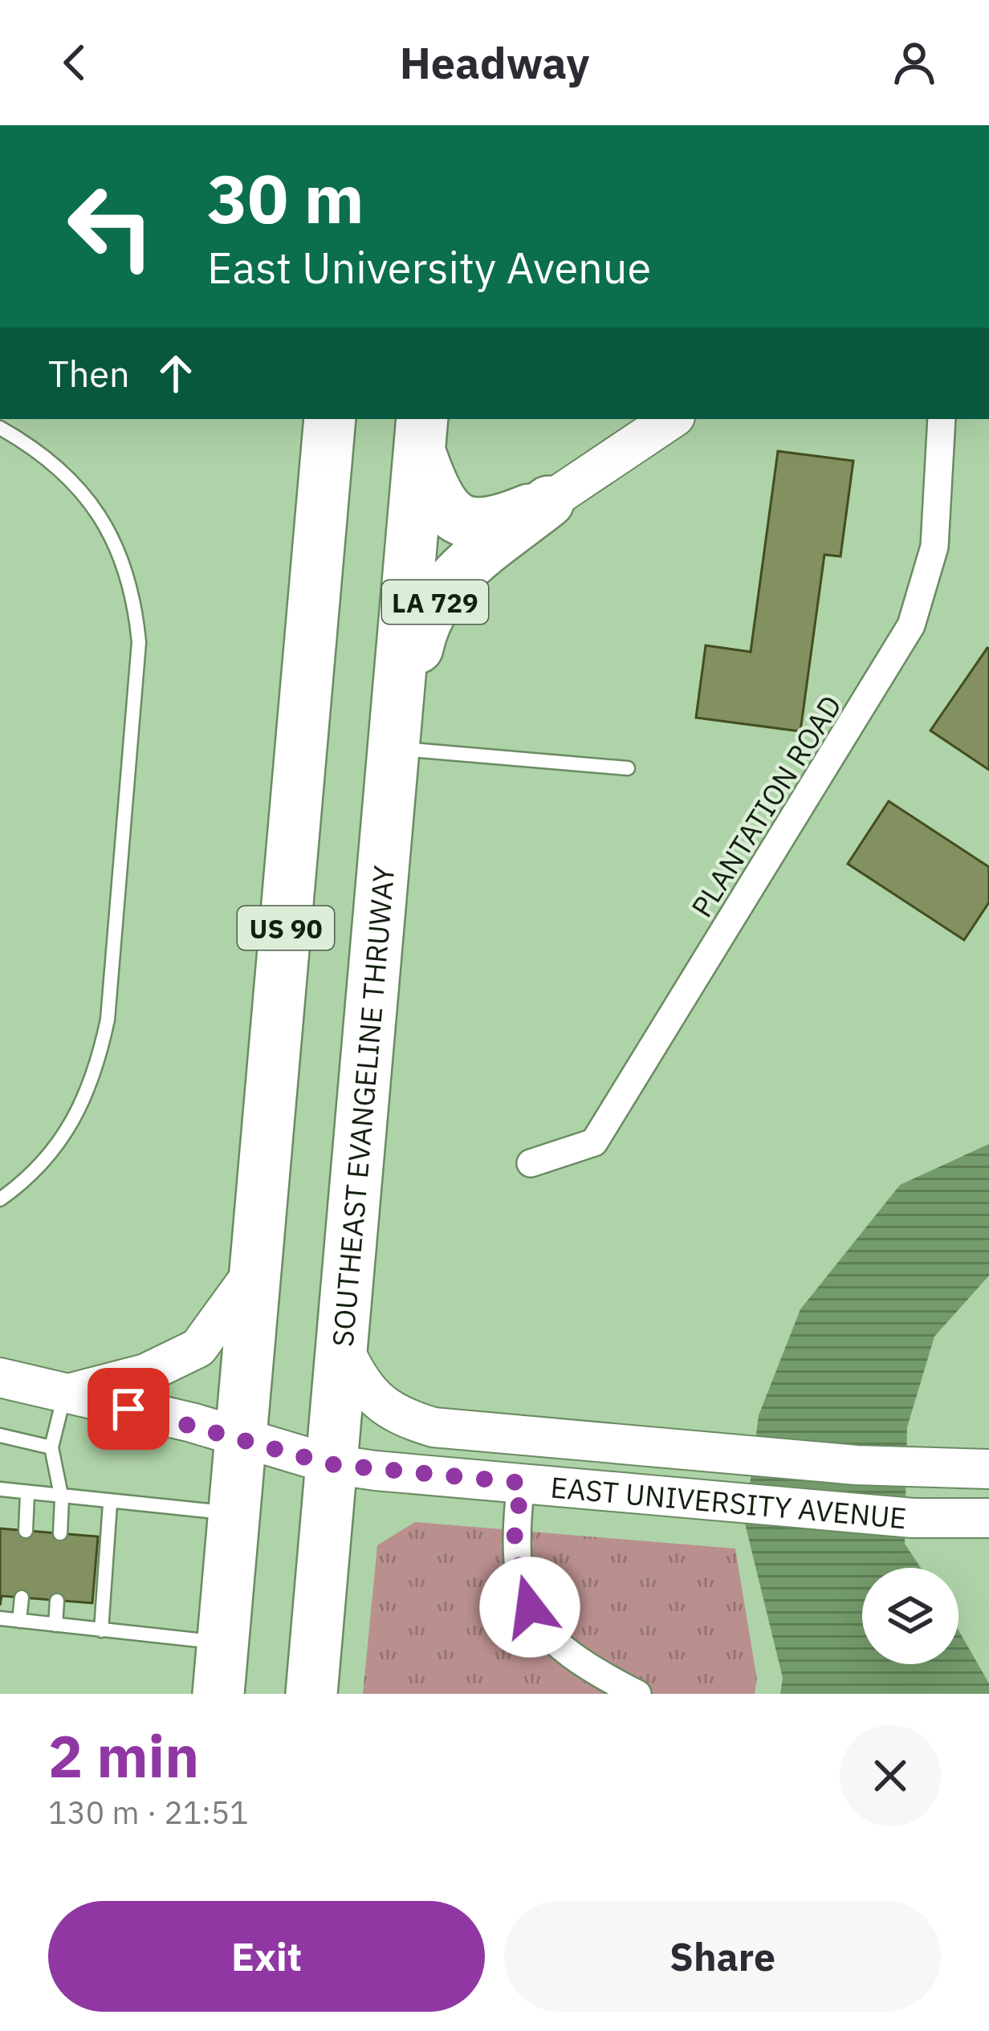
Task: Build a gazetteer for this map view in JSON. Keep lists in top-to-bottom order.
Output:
{
  "streets": {
    "highway": ["LA 729", "US 90", "SOUTHEAST EVANGELINE THRUWAY"],
    "main road": ["EAST UNIVERSITY AVENUE"],
    "street": ["PLANTATION ROAD"]
  },
  "crossings": [
    ["LA 729", "SOUTHEAST EVANGELINE THRUWAY"],
    ["US 90", "EAST UNIVERSITY AVENUE"],
    ["SOUTHEAST EVANGELINE THRUWAY", "EAST UNIVERSITY AVENUE"]
  ],
  "page": {
    "header": "Headway",
    "turn": ["30 m", "East University Avenue"],
    "then": "Then",
    "heading": ["2 min", "130 m · 21:51"],
    "buttons": ["Exit", "Share"]
  }
}
